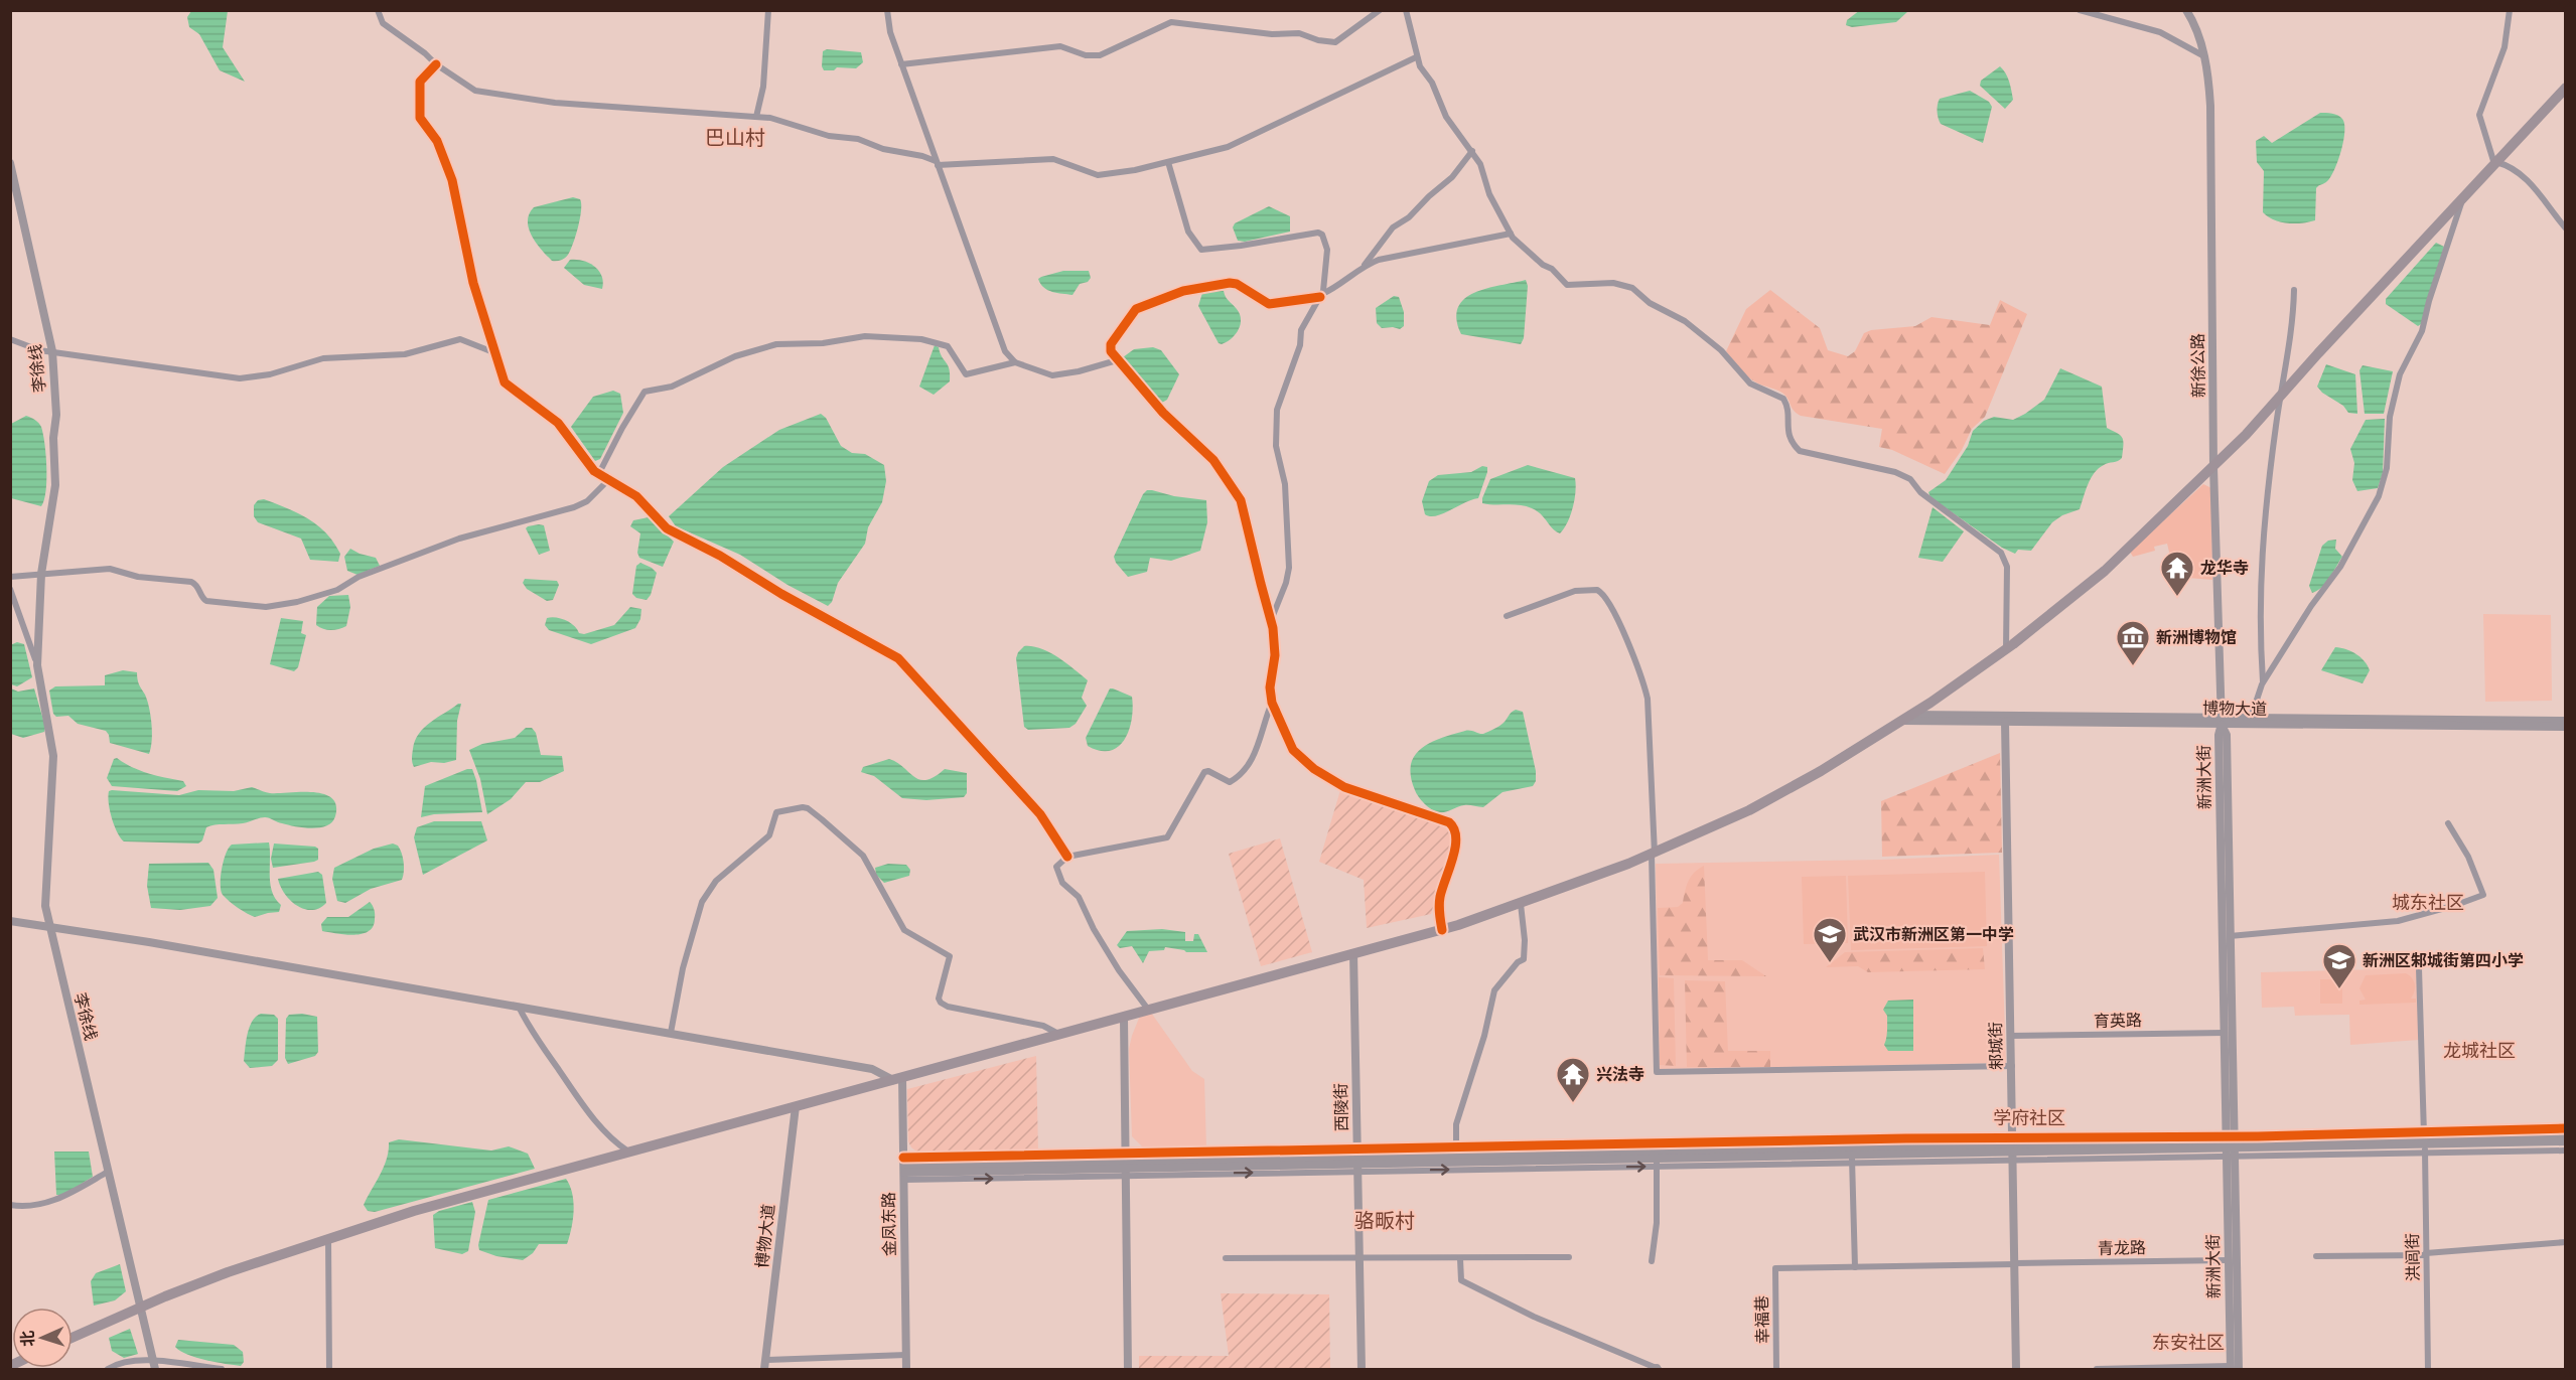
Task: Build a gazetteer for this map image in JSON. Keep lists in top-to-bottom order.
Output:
{
  "streets": {
    "main road": [
      "新徐公路",
      "李徐线",
      "博物大道",
      "新洲大街",
      "邾城街",
      "西陵街",
      "金凤东路"
    ],
    "street": [
      "育英路",
      "青龙路",
      "洪闾街",
      "幸福巷"
    ]
  },
  "crossings": [
    ["新徐公路", "博物大道"],
    ["新徐公路", "新洲大街"],
    ["博物大道", "新洲大街"],
    ["博物大道", "邾城街"],
    ["新洲大街", "育英路"],
    ["新洲大街", "青龙路"],
    ["育英路", "邾城街"],
    ["邾城街", "青龙路"],
    ["青龙路", "幸福巷"]
  ],
  "districts": [
    "巴山村",
    "城东社区",
    "龙城社区",
    "学府社区",
    "骆畈村",
    "东安社区"
  ],
  "places": {
    "temple": ["龙华寺", "兴法寺"],
    "museum": ["新洲博物馆"],
    "school or university": ["武汉市新洲区第一中学", "新洲区邾城街第四小学"]
  },
  "north": "left"
}
